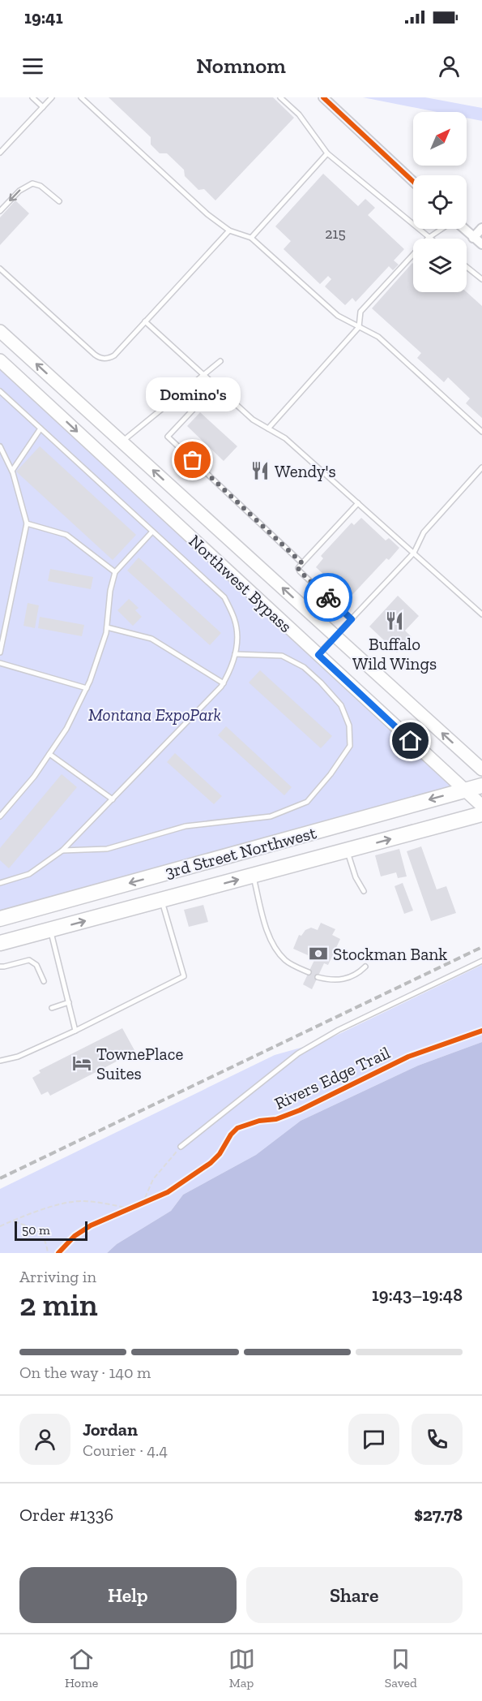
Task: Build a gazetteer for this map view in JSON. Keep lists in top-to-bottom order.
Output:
{
  "streets": {
    "highway": ["3rd Street Northwest"],
    "main road": ["Northwest Bypass"],
    "cycle path": ["Rivers Edge Trail"]
  },
  "crossings": [
    ["Northwest Bypass", "3rd Street Northwest"]
  ],
  "parks": ["Montana ExpoPark"],
  "places": {
    "other": ["Domino's"],
    "restaurant": ["Wendy's", "Buffalo Wild Wings"],
    "bank": ["Stockman Bank"],
    "hotel": ["TownePlace Suites"]
  },
  "house_numbers": ["215"],
  "scale_bar": "50 m",
  "north": "top right",
  "page": {
    "status": "19:41",
    "header": "Nomnom",
    "bubble": "Domino's",
    "scale": "50 m",
    "heading": ["2 min", "Arriving in", "19:43–19:48"],
    "panel": [
      "Jordan",
      "Courier · 4.4",
      "Order #1336",
      "$27.78"
    ],
    "bar": "On the way · 140 m",
    "buttons": ["Help", "Share"],
    "tabs": ["Home", "Map", "Saved"]
  }
}
